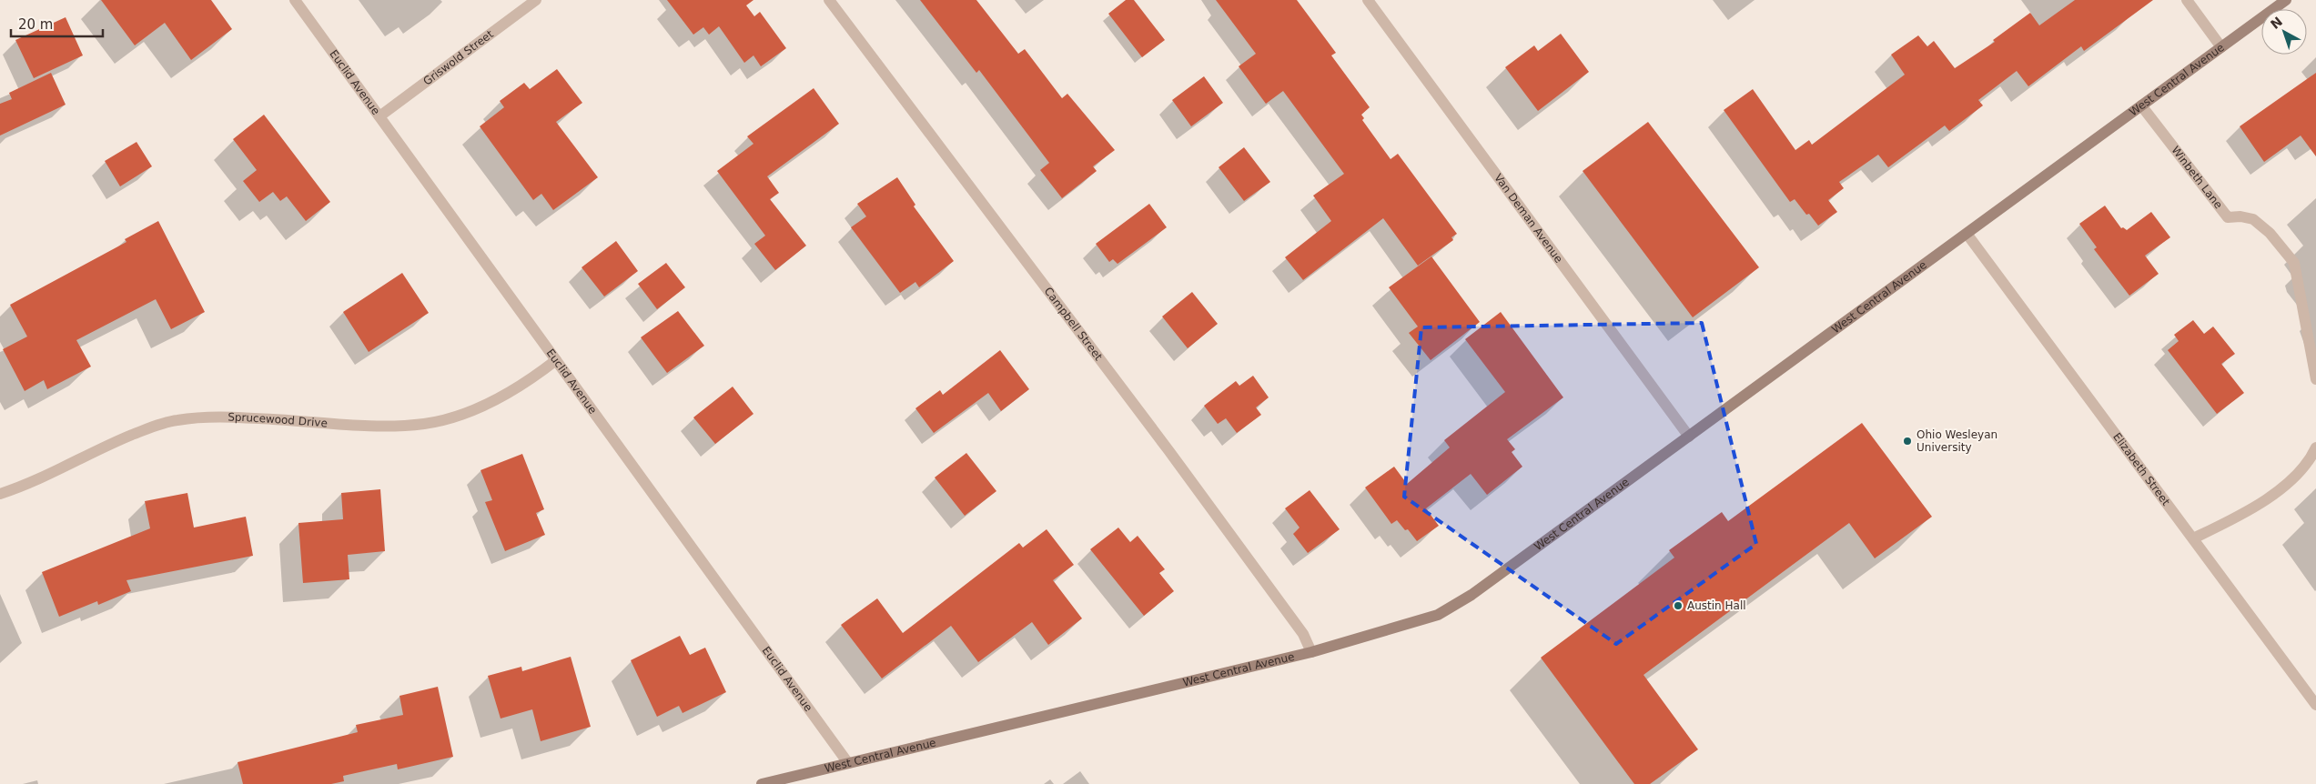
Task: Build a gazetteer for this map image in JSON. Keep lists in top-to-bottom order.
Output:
{
  "streets": {
    "main road": ["West Central Avenue"],
    "street": [
      "Griswold Street",
      "Euclid Avenue",
      "Winbeth Lane",
      "Van Deman Avenue",
      "Campbell Street",
      "Sprucewood Drive",
      "Elizabeth Street"
    ]
  },
  "crossings": [
    ["Griswold Street", "Euclid Avenue"],
    ["West Central Avenue", "Euclid Avenue"],
    ["West Central Avenue", "Winbeth Lane"],
    ["West Central Avenue", "Van Deman Avenue"],
    ["West Central Avenue", "Campbell Street"],
    ["West Central Avenue", "Elizabeth Street"],
    ["Euclid Avenue", "Sprucewood Drive"]
  ],
  "places": ["Ohio Wesleyan University", "Austin Hall"],
  "scale_bar": "20 m",
  "north": "top left"
}
